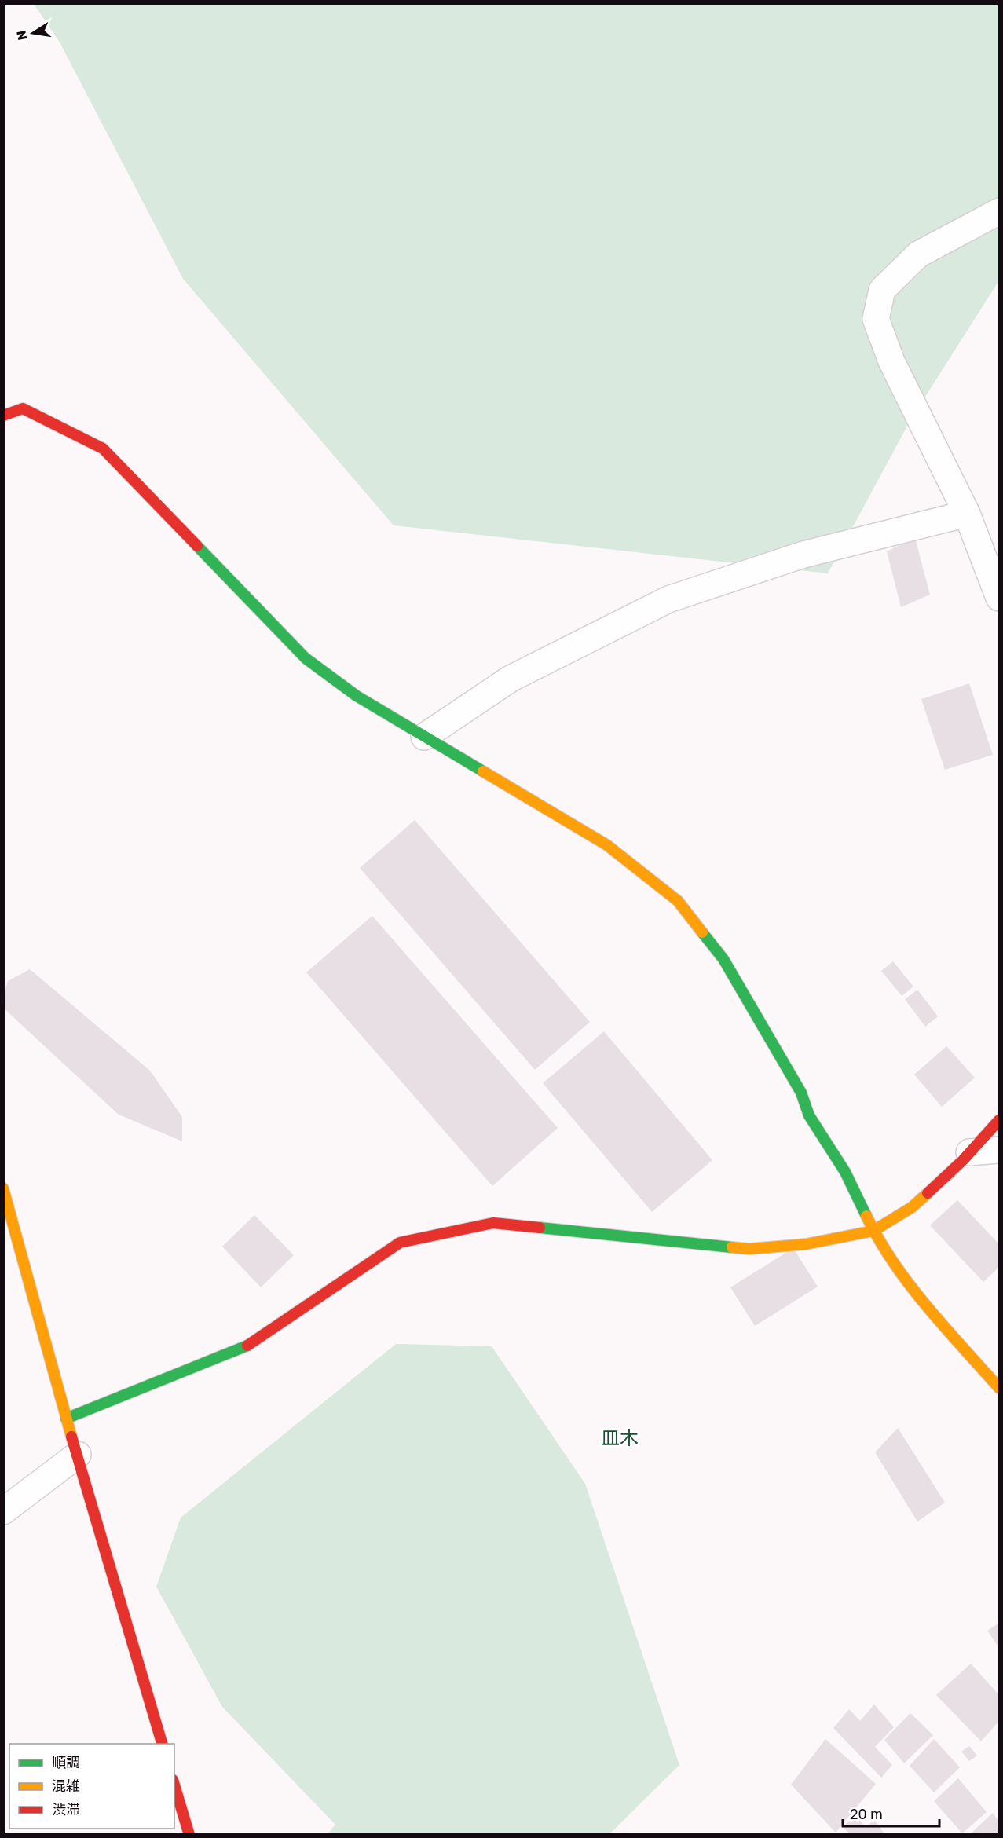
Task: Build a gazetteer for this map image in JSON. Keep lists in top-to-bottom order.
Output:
{
  "districts": ["皿木"],
  "legend": ["順調", "混雑", "渋滞"],
  "scale_bar": "20 m",
  "north": "left"
}
